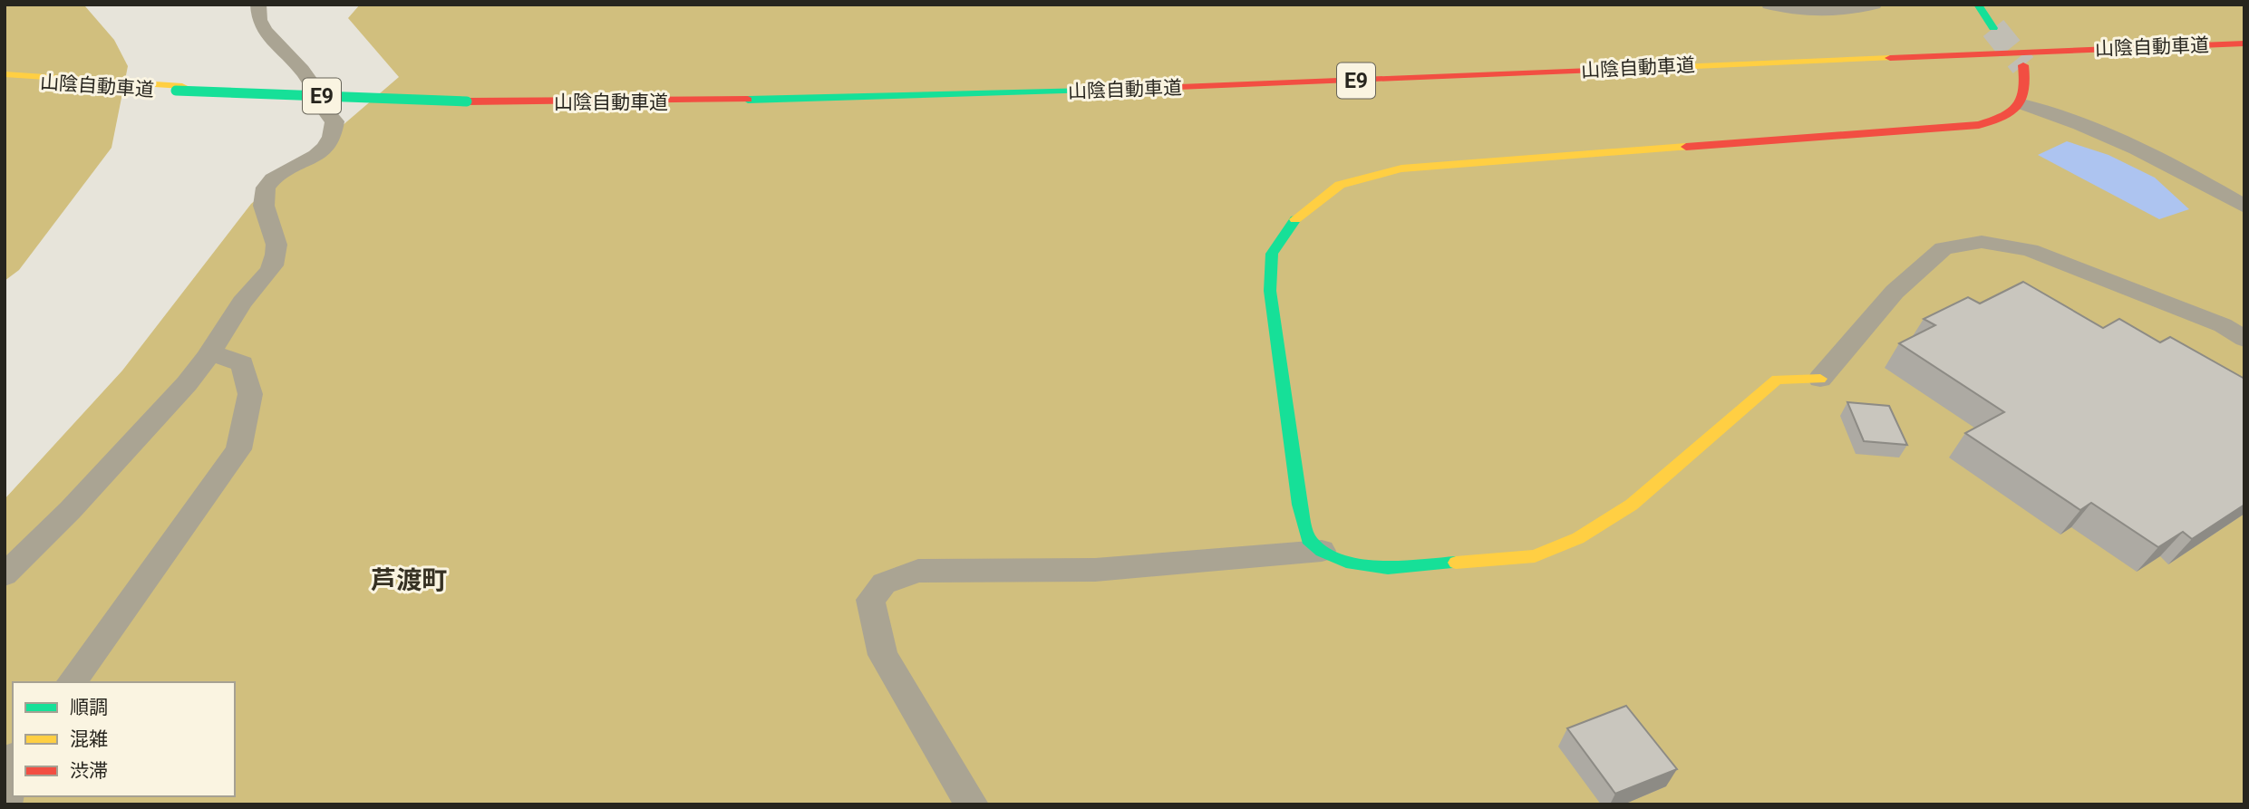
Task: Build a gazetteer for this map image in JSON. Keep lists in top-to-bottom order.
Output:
{
  "streets": {
    "main road": ["山陰自動車道", "E9"]
  },
  "districts": ["芦渡町"],
  "legend": ["順調", "混雑", "渋滞"]
}
